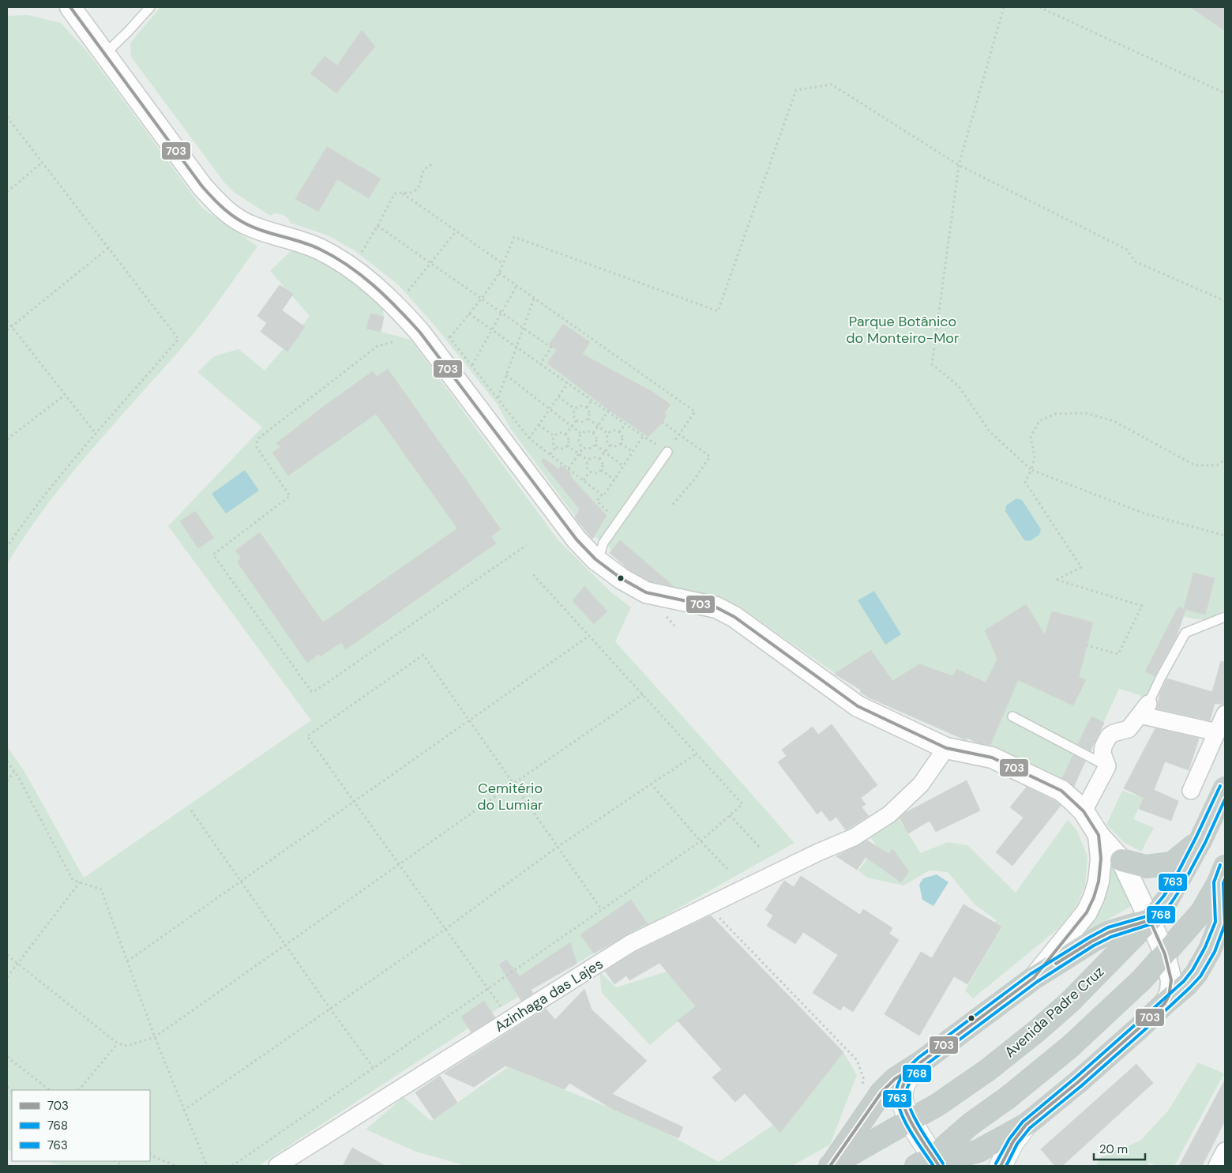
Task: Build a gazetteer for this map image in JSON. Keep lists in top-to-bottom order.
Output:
{
  "streets": {
    "highway": ["Avenida Padre Cruz"],
    "street": ["Azinhaga das Lajes"]
  },
  "parks": ["Parque Botânico do Monteiro-Mor", "Cemitério do Lumiar"],
  "lines": ["transit line 703", "transit line 763", "transit line 768"],
  "legend": ["703", "768", "763"],
  "scale_bar": "20 m"
}
